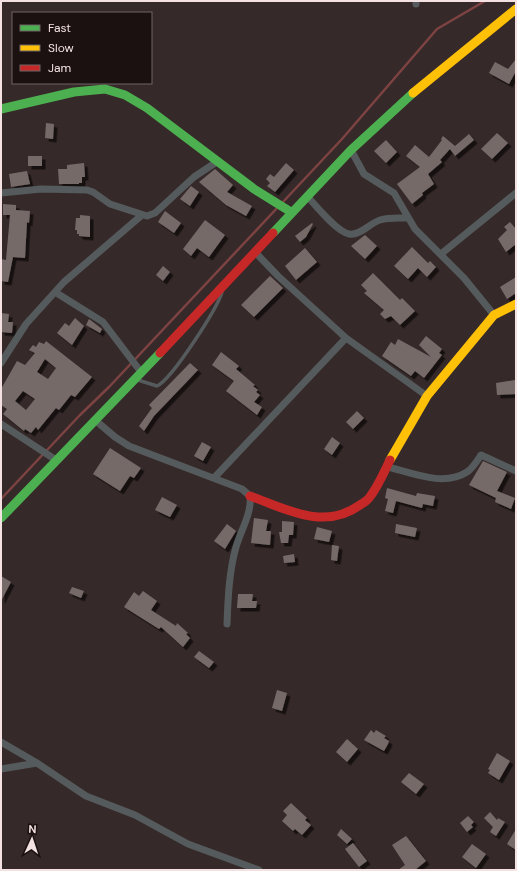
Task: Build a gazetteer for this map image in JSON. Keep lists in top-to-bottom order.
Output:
{
  "legend": ["Fast", "Slow", "Jam"],
  "north": "top"
}
